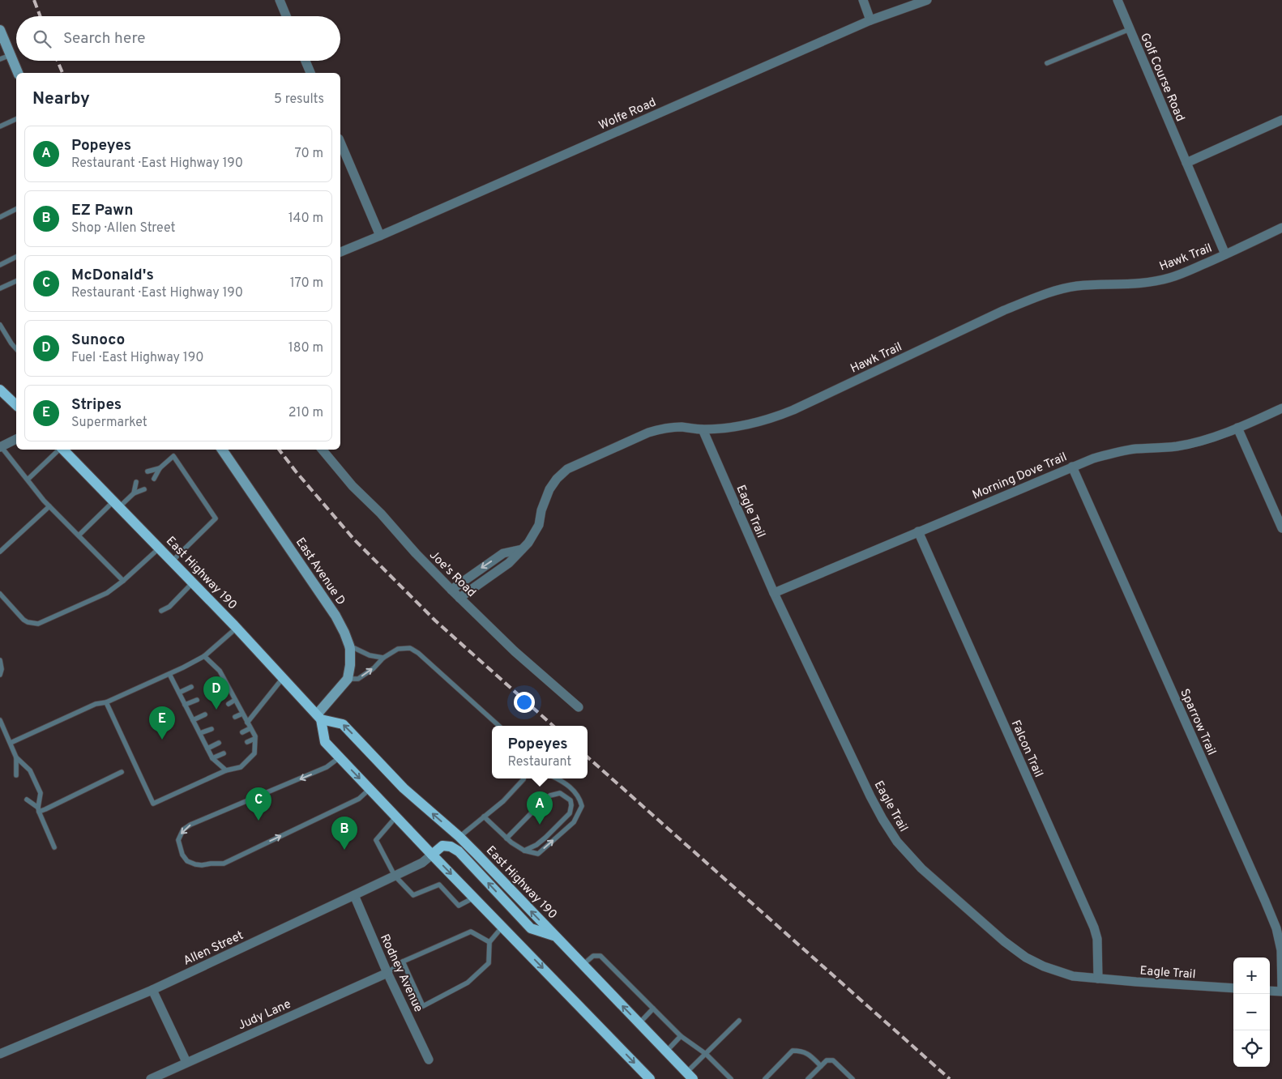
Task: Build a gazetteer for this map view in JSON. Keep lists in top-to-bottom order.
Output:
{
  "streets": {
    "main road": ["East Avenue D", "East Highway 190"],
    "street": [
      "Golf Course Road",
      "Wolfe Road",
      "Hawk Trail",
      "Morning Dove Trail",
      "Eagle Trail",
      "Joe's Road",
      "Sparrow Trail",
      "Falcon Trail",
      "Allen Street",
      "Rodney Avenue",
      "Judy Lane"
    ]
  },
  "crossings": [
    ["Golf Course Road", "Hawk Trail"],
    ["Hawk Trail", "Eagle Trail"],
    ["Hawk Trail", "Joe's Road"],
    ["Morning Dove Trail", "Eagle Trail"],
    ["Morning Dove Trail", "Sparrow Trail"],
    ["Morning Dove Trail", "Falcon Trail"],
    ["Eagle Trail", "Falcon Trail"],
    ["Allen Street", "Rodney Avenue"],
    ["Rodney Avenue", "Judy Lane"]
  ],
  "page": {
    "search": "Search here",
    "heading": ["Nearby", "5 results"],
    "list": [
      {
        "mark": "A",
        "name": "Popeyes",
        "note": "Restaurant · East Highway 190",
        "value": "70 m"
      },
      {
        "mark": "B",
        "name": "EZ Pawn",
        "note": "Shop · Allen Street",
        "value": "140 m"
      },
      {
        "mark": "C",
        "name": "McDonald's",
        "note": "Restaurant · East Highway 190",
        "value": "170 m"
      },
      {
        "mark": "D",
        "name": "Sunoco",
        "note": "Fuel · East Highway 190",
        "value": "180 m"
      },
      {
        "mark": "E",
        "name": "Stripes",
        "note": "Supermarket",
        "value": "210 m"
      }
    ],
    "pins": [
      "D",
      "E",
      "C",
      "A",
      "B"
    ],
    "popup": ["Popeyes", "Restaurant"],
    "map_buttons": ["+", "−"]
  }
}
